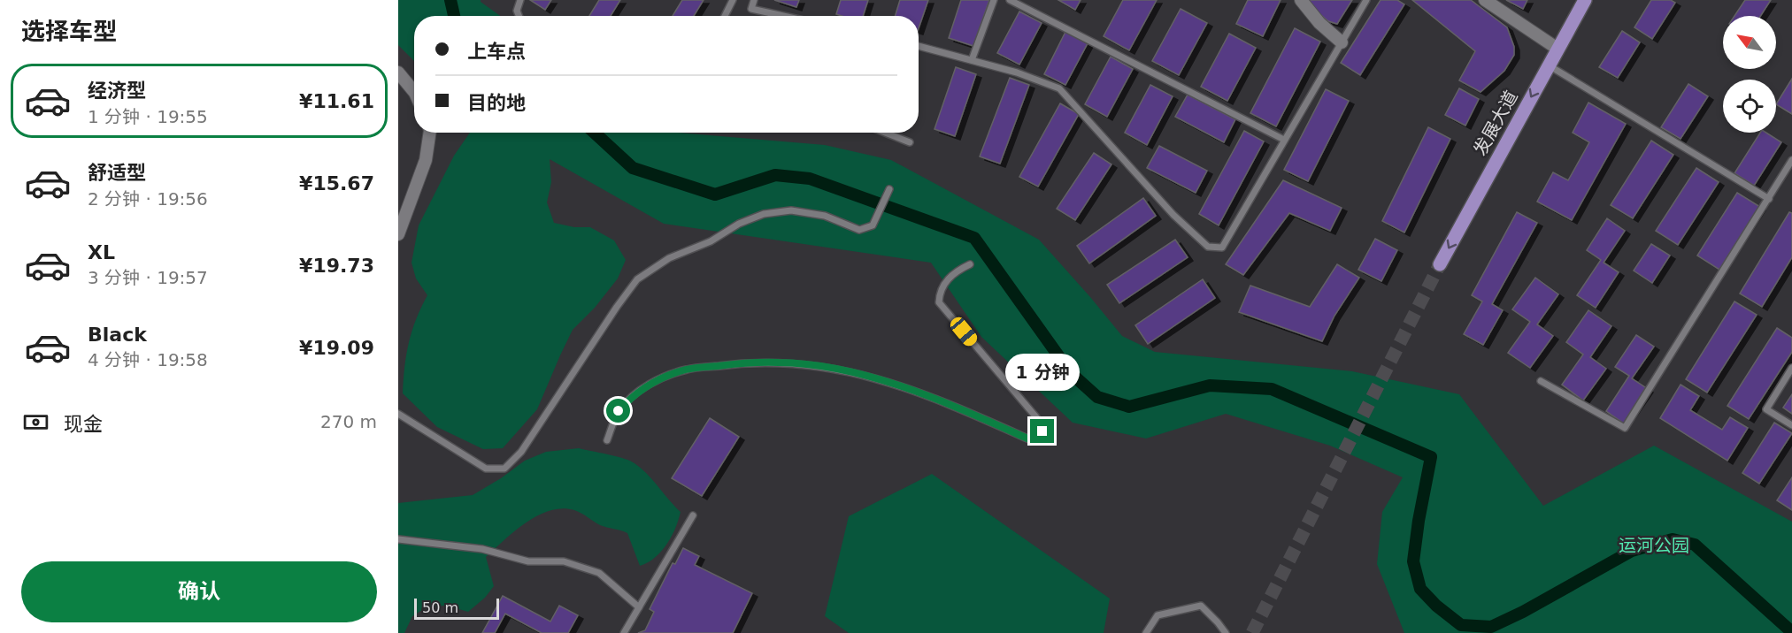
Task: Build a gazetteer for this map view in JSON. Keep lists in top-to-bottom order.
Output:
{
  "streets": {
    "main road": ["发展大道"]
  },
  "one_way": ["发展大道"],
  "parks": ["运河公园"],
  "scale_bar": "50 m",
  "north": "top left",
  "page": {
    "heading": "选择车型",
    "banner": ["上车点", "目的地"],
    "list": [
      {
        "name": "经济型",
        "note": "1 分钟 · 19:55",
        "value": "¥11.61"
      },
      {
        "name": "舒适型",
        "note": "2 分钟 · 19:56",
        "value": "¥15.67"
      },
      {
        "name": "XL",
        "note": "3 分钟 · 19:57",
        "value": "¥19.73"
      },
      {
        "name": "Black",
        "note": "4 分钟 · 19:58",
        "value": "¥19.09"
      }
    ],
    "bubble": "1 分钟",
    "pay": ["现金", "270 m"],
    "buttons": "确认",
    "scale": "50 m"
  }
}
